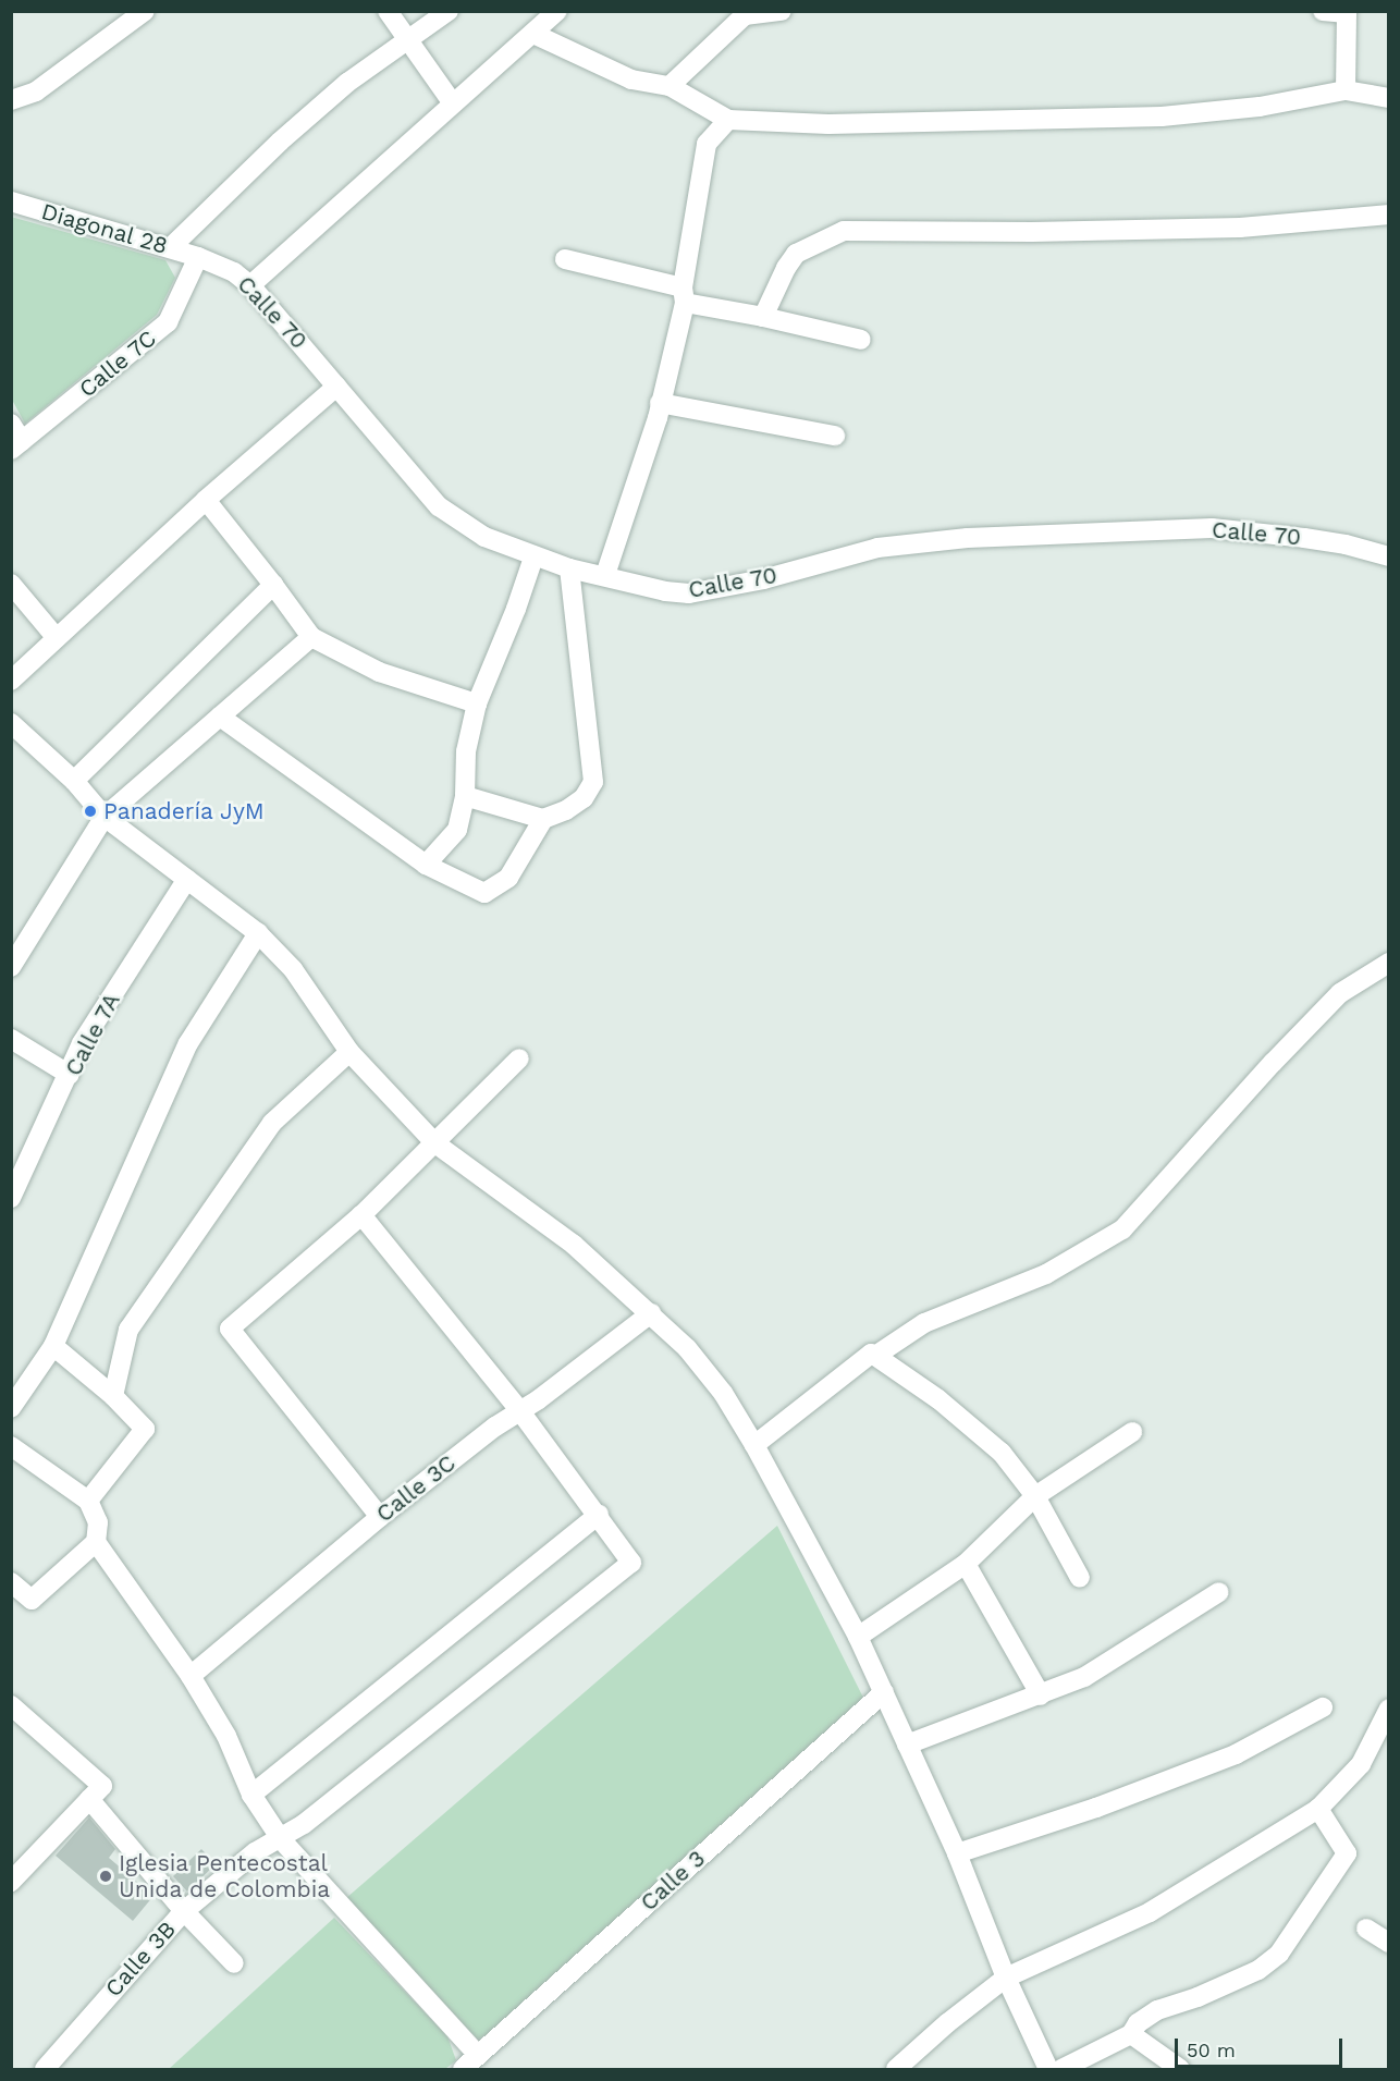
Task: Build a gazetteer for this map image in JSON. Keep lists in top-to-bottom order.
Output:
{
  "streets": {
    "street": [
      "Diagonal 28",
      "Calle 70",
      "Calle 7C",
      "Calle 7A",
      "Calle 3C",
      "Calle 3",
      "Calle 3B"
    ]
  },
  "crossings": [
    ["Diagonal 28", "Calle 70"],
    ["Diagonal 28", "Calle 7C"],
    ["Calle 70", "Calle 7C"]
  ],
  "places": ["Panadería JyM", "Iglesia Pentecostal Unida de Colombia"],
  "scale_bar": "50 m"
}
